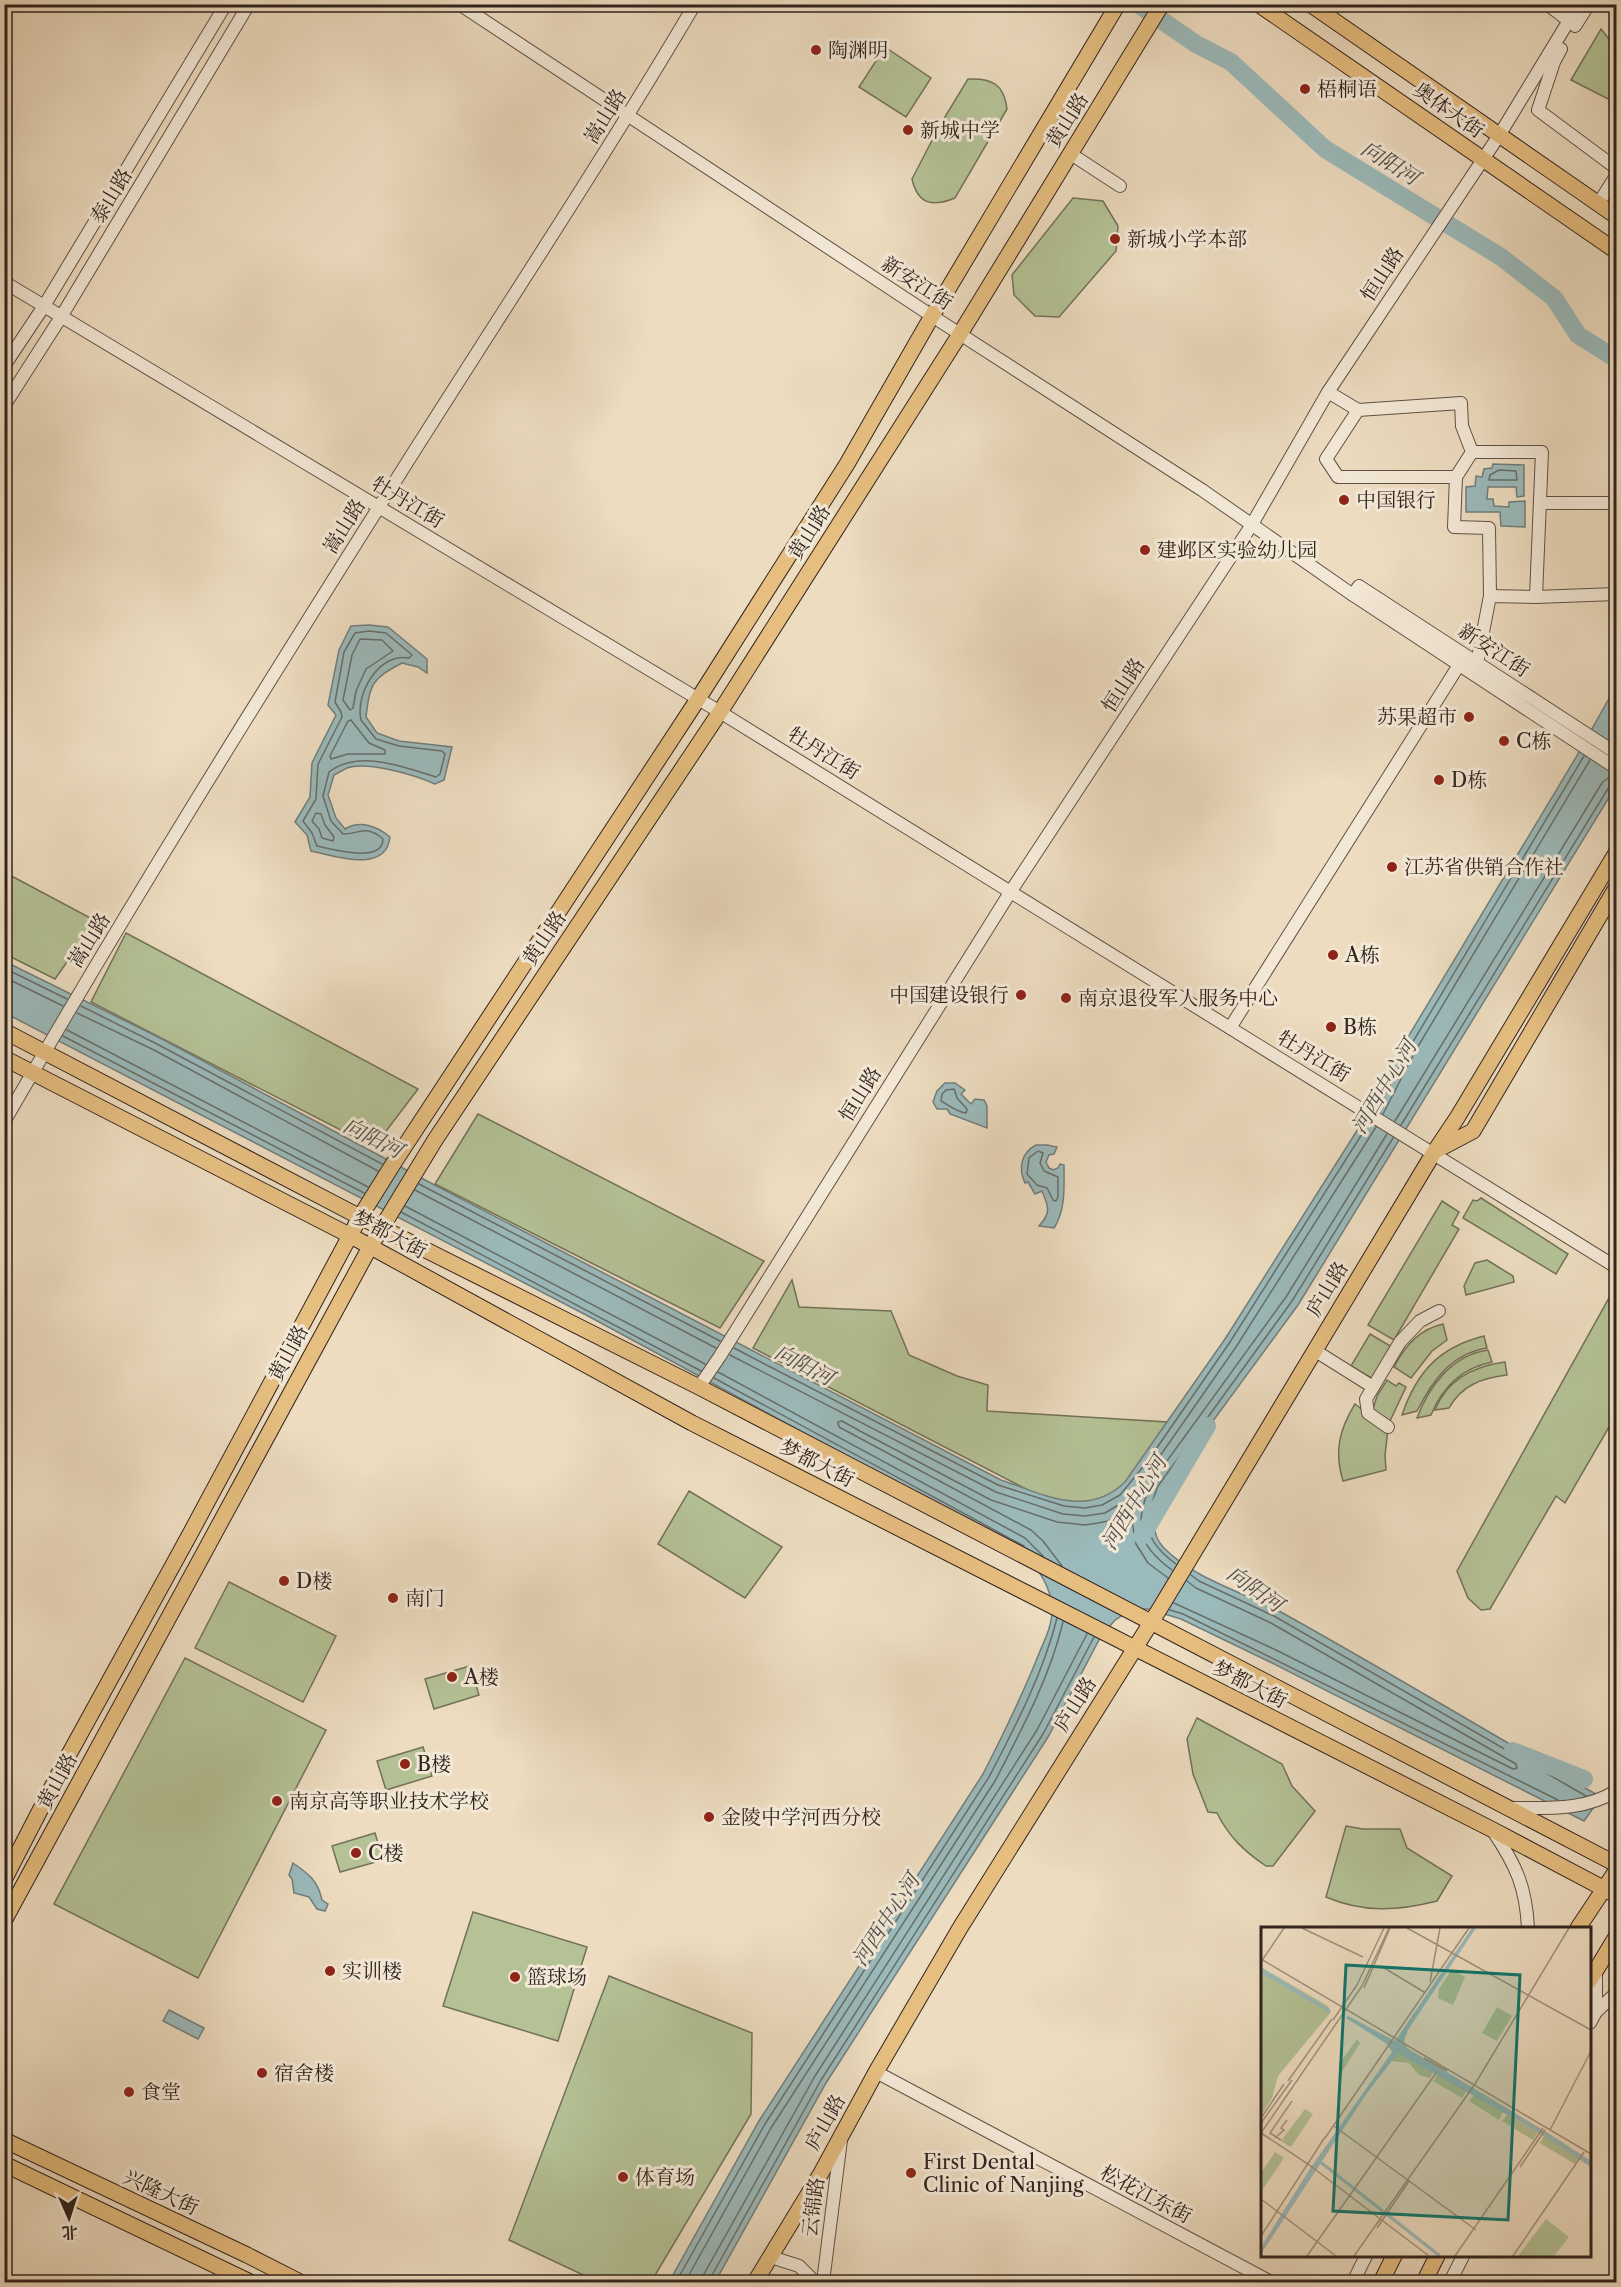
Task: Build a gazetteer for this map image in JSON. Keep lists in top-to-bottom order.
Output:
{
  "streets": {
    "main road": [
      "奥体大街",
      "黄山路",
      "梦都大街",
      "庐山路",
      "兴隆大街"
    ],
    "street": [
      "嵩山路",
      "泰山路",
      "恒山路",
      "新安江街",
      "牡丹江街",
      "松花江东街",
      "云锦路"
    ]
  },
  "crossings": [
    ["奥体大街", "恒山路"],
    ["嵩山路", "新安江街"],
    ["嵩山路", "牡丹江街"],
    ["嵩山路", "梦都大街"],
    ["黄山路", "新安江街"],
    ["黄山路", "牡丹江街"],
    ["黄山路", "梦都大街"],
    ["泰山路", "牡丹江街"],
    ["恒山路", "新安江街"],
    ["恒山路", "牡丹江街"],
    ["恒山路", "梦都大街"],
    ["牡丹江街", "庐山路"],
    ["梦都大街", "庐山路"],
    ["庐山路", "松花江东街"],
    ["庐山路", "云锦路"]
  ],
  "water": ["向阳河", "河西中心河"],
  "places": [
    "陶渊明",
    "梧桐语",
    "新城中学",
    "新城小学本部",
    "中国银行",
    "建邺区实验幼儿园",
    "苏果超市",
    "C栋",
    "D栋",
    "江苏省供销合作社",
    "A栋",
    "中国建设银行",
    "南京退役军人服务中心",
    "B栋",
    "D楼",
    "南门",
    "A楼",
    "B楼",
    "南京高等职业技术学校",
    "金陵中学河西分校",
    "C楼",
    "实训楼",
    "篮球场",
    "宿舍楼",
    "食堂",
    "First Dental Clinic of Nanjing",
    "体育场"
  ],
  "north": "bottom"
}
